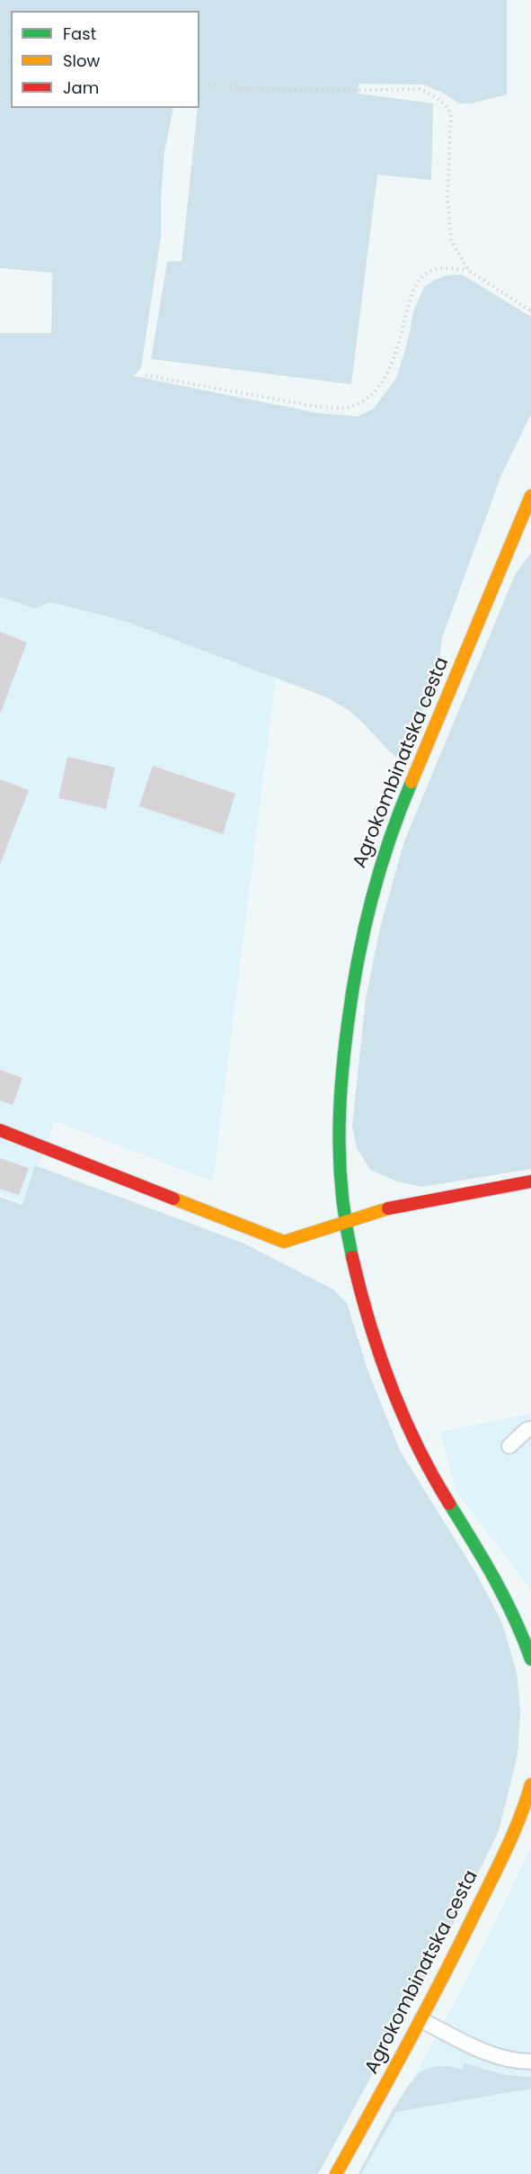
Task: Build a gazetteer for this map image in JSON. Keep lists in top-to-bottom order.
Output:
{
  "streets": {
    "street": ["Agrokombinatska cesta"]
  },
  "legend": ["Fast", "Slow", "Jam"]
}
